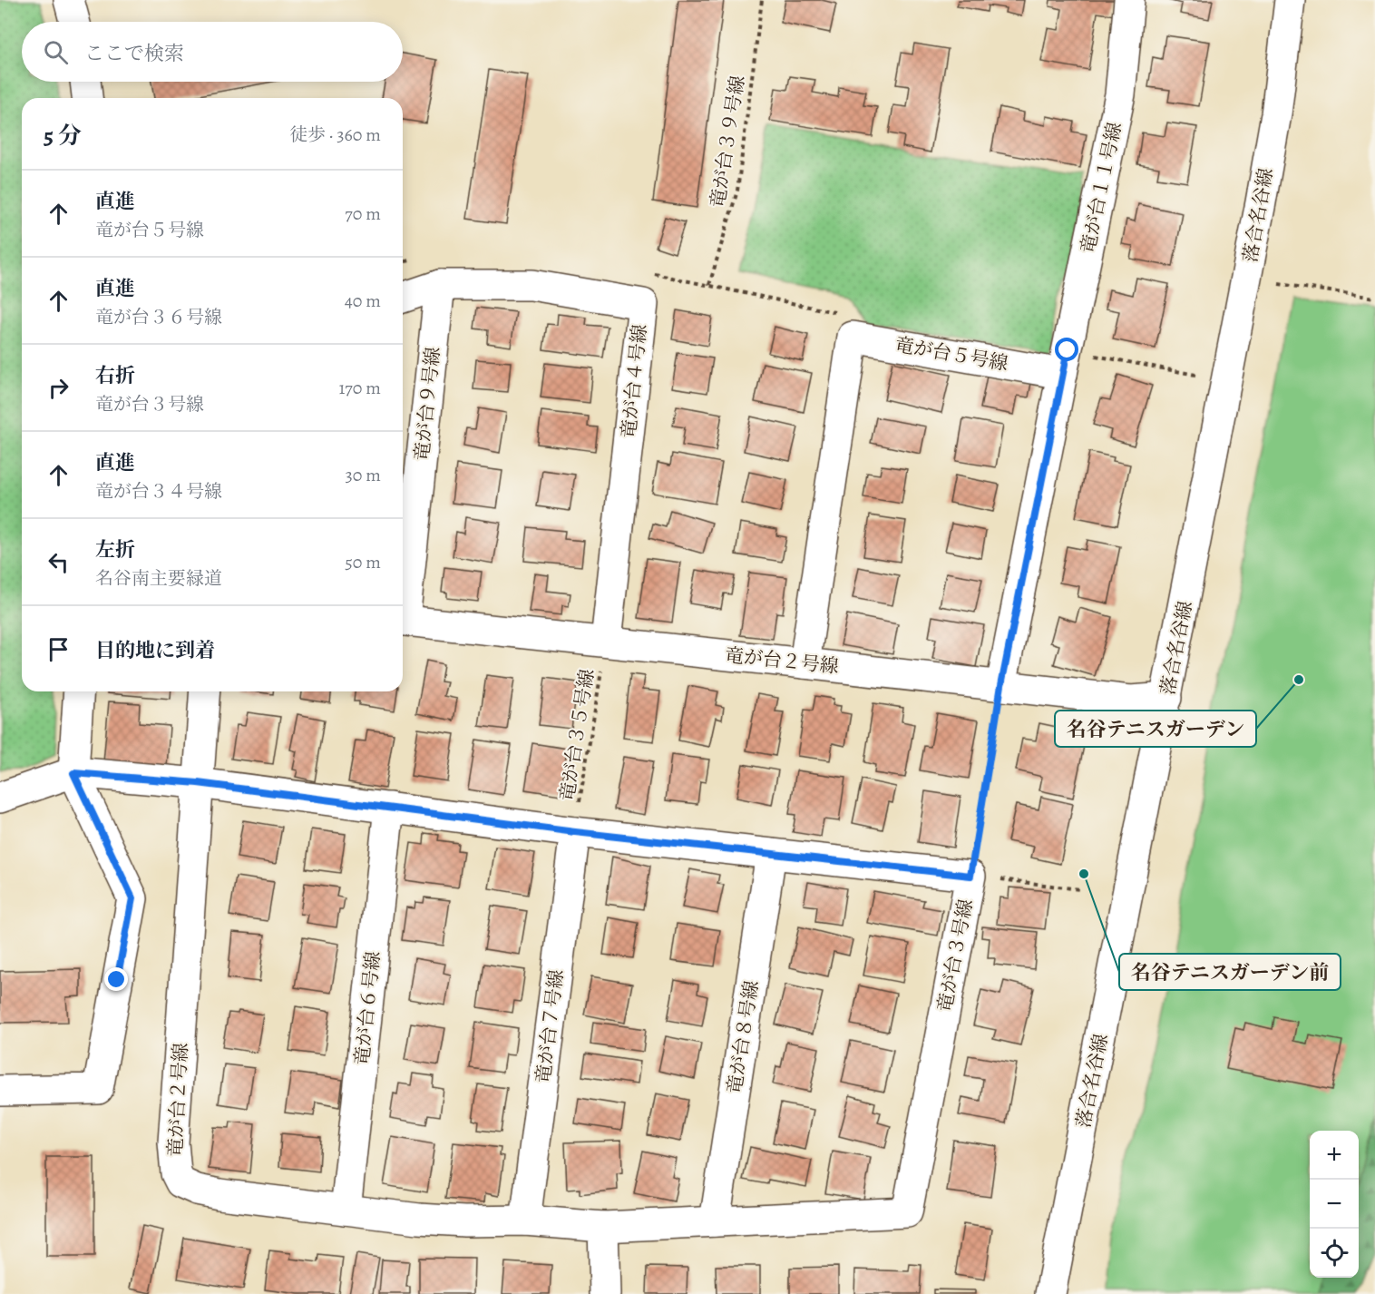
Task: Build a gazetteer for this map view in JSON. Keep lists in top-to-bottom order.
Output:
{
  "streets": {
    "street": [
      "竜が台１１号線",
      "落合名谷線",
      "竜が台５号線",
      "竜が台４号線",
      "竜が台９号線",
      "竜が台２号線",
      "竜が台３号線",
      "竜が台６号線",
      "竜が台７号線",
      "竜が台８号線"
    ],
    "path": ["竜が台３９号線", "竜が台３５号線"]
  },
  "crossings": [
    ["竜が台１１号線", "竜が台５号線"],
    ["落合名谷線", "竜が台２号線"],
    ["竜が台５号線", "竜が台２号線"],
    ["竜が台４号線", "竜が台９号線"],
    ["竜が台４号線", "竜が台２号線"],
    ["竜が台４号線", "竜が台３５号線"],
    ["竜が台２号線", "竜が台３５号線"],
    ["竜が台２号線", "竜が台３号線"],
    ["竜が台２号線", "竜が台６号線"],
    ["竜が台２号線", "竜が台７号線"],
    ["竜が台３５号線", "竜が台３号線"],
    ["竜が台３５号線", "竜が台７号線"],
    ["竜が台３号線", "竜が台６号線"],
    ["竜が台３号線", "竜が台７号線"],
    ["竜が台３号線", "竜が台８号線"]
  ],
  "places": ["名谷テニスガーデン", "名谷テニスガーデン前"],
  "page": {
    "search": "ここで検索",
    "heading": ["5 分", "徒歩 · 360 m"],
    "list": [
      ["直進", "竜が台５号線", "70 m"],
      ["直進", "竜が台３６号線", "40 m"],
      ["右折", "竜が台３号線", "170 m"],
      ["直進", "竜が台３４号線", "30 m"],
      ["左折", "名谷南主要緑道", "50 m"],
      "目的地に到着"
    ],
    "map_buttons": ["+", "−"]
  }
}
